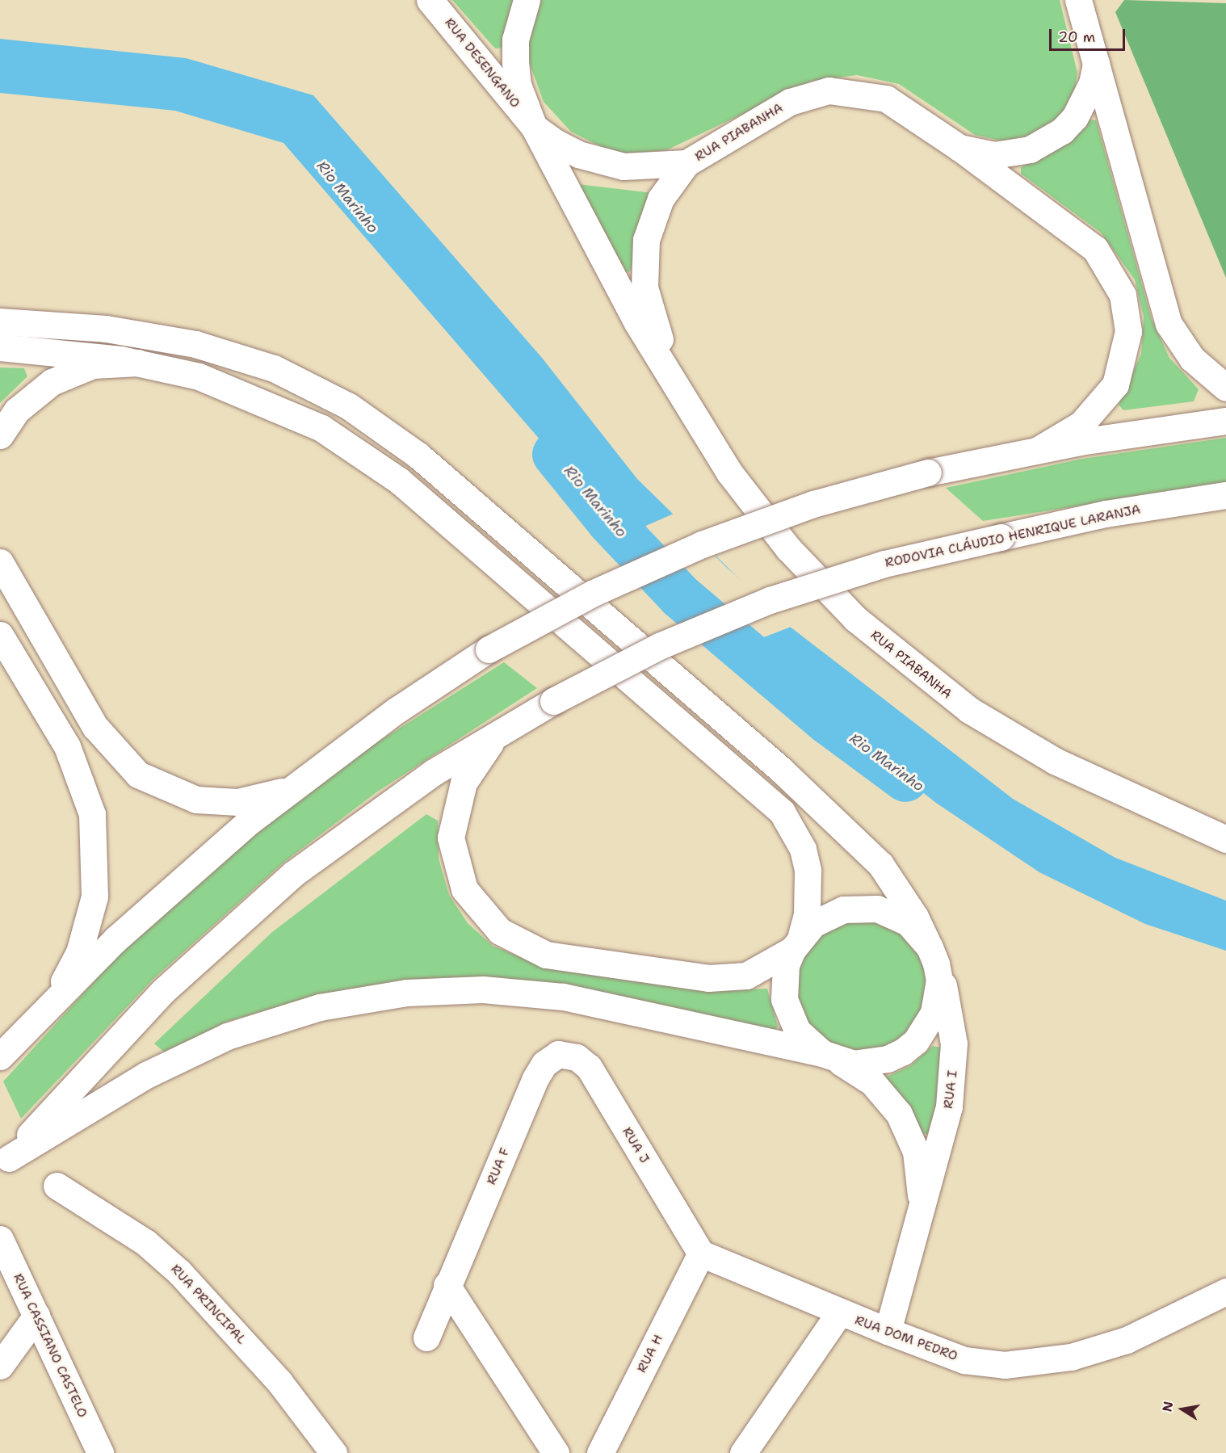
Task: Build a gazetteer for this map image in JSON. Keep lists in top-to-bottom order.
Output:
{
  "streets": {
    "main road": [
      "RUA DESENGANO",
      "RUA PIABANHA",
      "RODOVIA CLÁUDIO HENRIQUE LARANJA",
      "RUA I",
      "RUA J",
      "RUA F",
      "RUA PRINCIPAL",
      "RUA DOM PEDRO",
      "RUA CASSIANO CASTELO",
      "RUA H"
    ]
  },
  "crossings": [
    ["RUA DESENGANO", "RUA PIABANHA"],
    ["RUA I", "RUA DOM PEDRO"],
    ["RUA J", "RUA F"],
    ["RUA J", "RUA DOM PEDRO"],
    ["RUA J", "RUA H"],
    ["RUA DOM PEDRO", "RUA H"]
  ],
  "water": ["Rio Marinho"],
  "scale_bar": "20 m",
  "north": "left"
}
